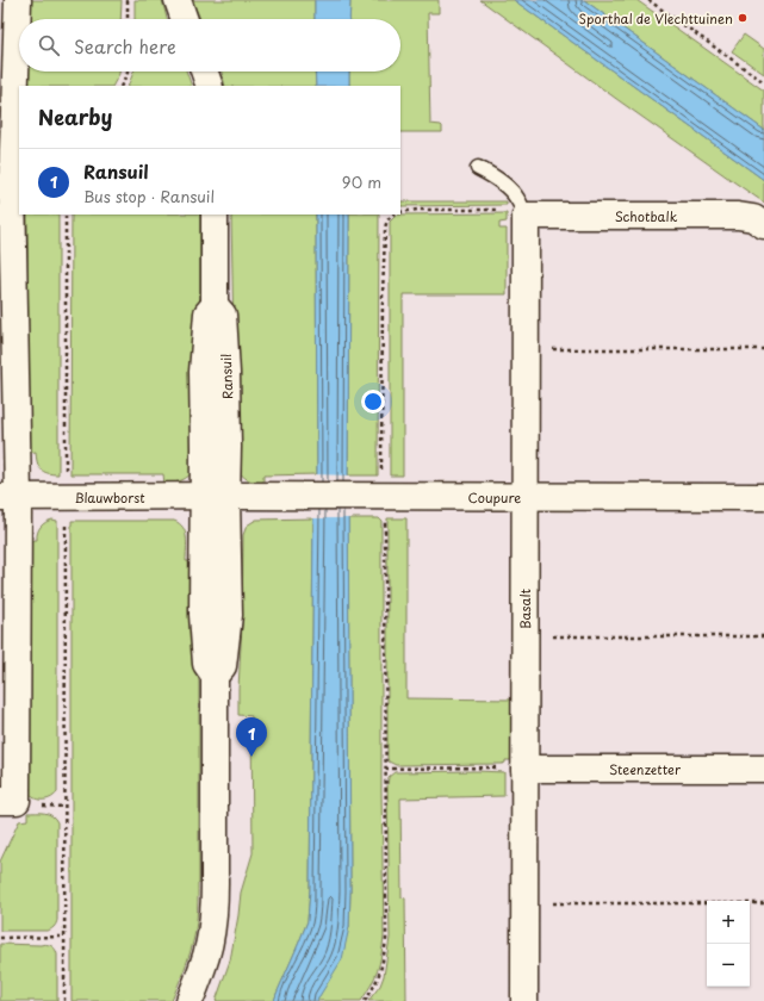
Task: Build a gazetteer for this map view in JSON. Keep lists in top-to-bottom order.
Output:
{
  "streets": {
    "street": [
      "Schotbalk",
      "Ransuil",
      "Blauwborst",
      "Coupure",
      "Basalt",
      "Steenzetter"
    ]
  },
  "crossings": [
    ["Schotbalk", "Basalt"],
    ["Ransuil", "Blauwborst"],
    ["Ransuil", "Coupure"],
    ["Blauwborst", "Coupure"],
    ["Coupure", "Basalt"],
    ["Basalt", "Steenzetter"]
  ],
  "places": ["Sporthal de Vlechttuinen"],
  "page": {
    "search": "Search here",
    "heading": "Nearby",
    "list": [
      {
        "mark": "1",
        "name": "Ransuil",
        "note": "Bus stop · Ransuil",
        "value": "90 m"
      }
    ],
    "pins": "1",
    "map_buttons": ["+", "−"]
  }
}
